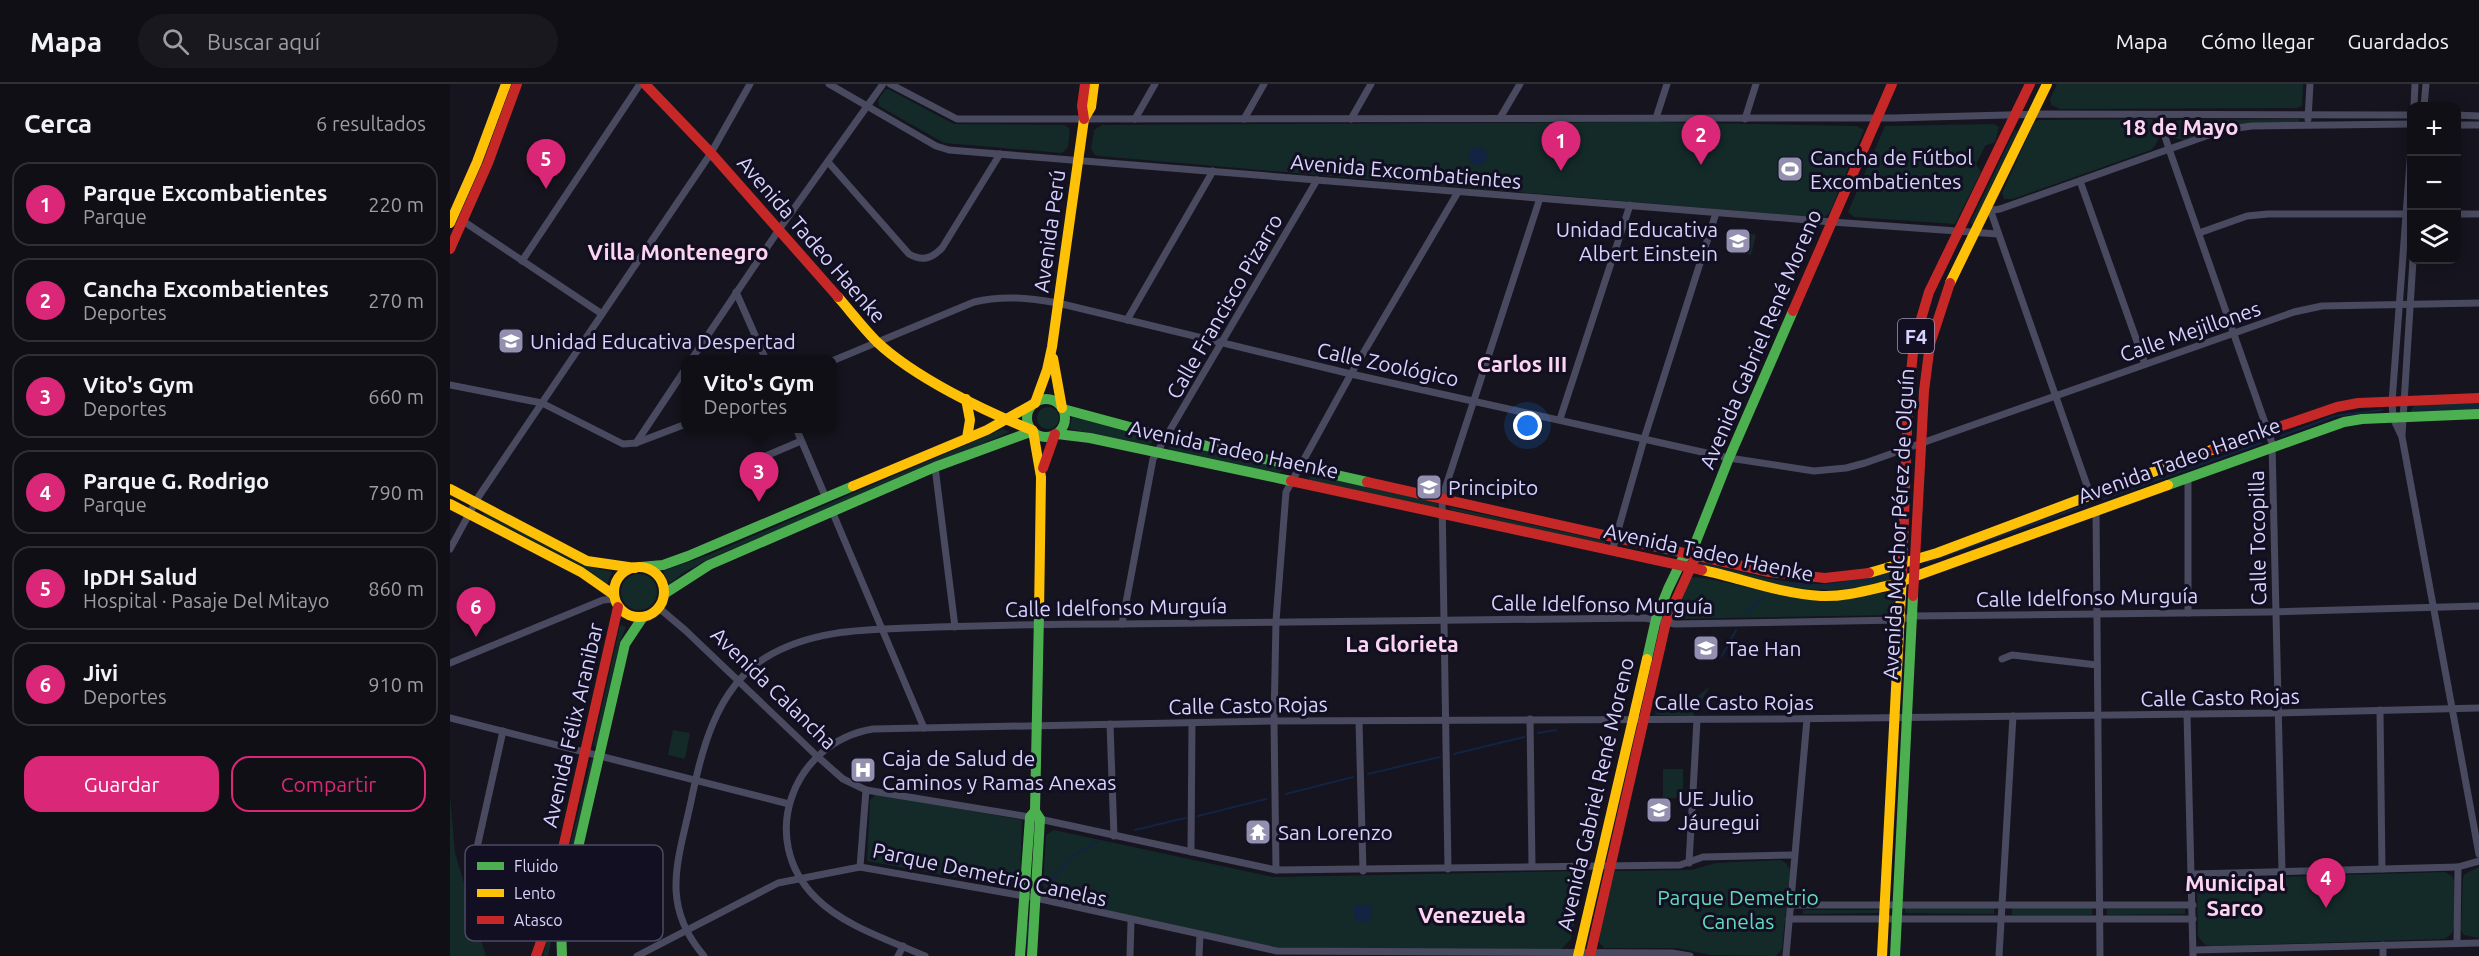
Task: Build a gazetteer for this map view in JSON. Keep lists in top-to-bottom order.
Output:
{
  "streets": {
    "main road": [
      "Avenida Perú",
      "Avenida Tadeo Haenke",
      "F4",
      "Avenida Gabriel René Moreno",
      "Avenida Melchor Pérez de Olguín",
      "Avenida Félix Aranibar"
    ],
    "street": [
      "Avenida Excombatientes",
      "Calle Francisco Pizarro",
      "Calle Mejillones",
      "Calle Zoológico",
      "Calle Tocopilla",
      "Calle Idelfonso Murguía",
      "Avenida Calancha",
      "Calle Casto Rojas",
      "Parque Demetrio Canelas"
    ]
  },
  "crossings": [
    ["Avenida Excombatientes", "Avenida Perú"],
    ["Avenida Excombatientes", "Calle Francisco Pizarro"],
    ["Avenida Excombatientes", "Avenida Gabriel René Moreno"],
    ["Avenida Excombatientes", "Avenida Melchor Pérez de Olguín"],
    ["Avenida Excombatientes", "Calle Tocopilla"],
    ["Avenida Perú", "Avenida Tadeo Haenke"],
    ["Avenida Perú", "Calle Zoológico"],
    ["Avenida Tadeo Haenke", "Calle Francisco Pizarro"],
    ["Avenida Tadeo Haenke", "Avenida Gabriel René Moreno"],
    ["Avenida Tadeo Haenke", "Calle Zoológico"],
    ["Avenida Tadeo Haenke", "Avenida Melchor Pérez de Olguín"],
    ["Avenida Tadeo Haenke", "Calle Tocopilla"],
    ["Calle Francisco Pizarro", "Calle Zoológico"],
    ["Calle Francisco Pizarro", "Calle Idelfonso Murguía"],
    ["Calle Mejillones", "Calle Zoológico"],
    ["Calle Mejillones", "Avenida Melchor Pérez de Olguín"],
    ["Calle Mejillones", "Calle Tocopilla"],
    ["Avenida Gabriel René Moreno", "Calle Zoológico"],
    ["Avenida Gabriel René Moreno", "Calle Idelfonso Murguía"],
    ["Avenida Gabriel René Moreno", "Calle Casto Rojas"],
    ["Avenida Gabriel René Moreno", "Parque Demetrio Canelas"],
    ["Calle Zoológico", "Avenida Melchor Pérez de Olguín"],
    ["Avenida Melchor Pérez de Olguín", "Calle Idelfonso Murguía"],
    ["Avenida Melchor Pérez de Olguín", "Calle Casto Rojas"],
    ["Calle Tocopilla", "Calle Idelfonso Murguía"],
    ["Calle Tocopilla", "Calle Casto Rojas"],
    ["Calle Idelfonso Murguía", "Avenida Calancha"],
    ["Avenida Calancha", "Calle Casto Rojas"],
    ["Avenida Calancha", "Avenida Félix Aranibar"],
    ["Avenida Calancha", "Parque Demetrio Canelas"]
  ],
  "districts": [
    "18 de Mayo",
    "Villa Montenegro",
    "Carlos III",
    "La Glorieta",
    "Municipal Sarco",
    "Venezuela"
  ],
  "parks": ["Parque Demetrio Canelas"],
  "places": {
    "sports": ["Cancha de Fútbol Excombatientes"],
    "school or university": [
      "Unidad Educativa Albert Einstein",
      "Unidad Educativa Despertad",
      "Principito",
      "Tae Han",
      "UE Julio Jáuregui"
    ],
    "hospital": ["Caja de Salud de Caminos y Ramas Anexas"],
    "temple": ["San Lorenzo"]
  },
  "legend": ["Fluido", "Lento", "Atasco"],
  "page": {
    "header": "Mapa",
    "search": "Buscar aquí",
    "nav": ["Mapa", "Cómo llegar", "Guardados"],
    "heading": ["Cerca", "6 resultados"],
    "map_buttons": ["+", "−"],
    "pins": [
      "2",
      "1",
      "5",
      "3",
      "6",
      "4"
    ],
    "list": [
      {
        "mark": "1",
        "name": "Parque Excombatientes",
        "note": "Parque",
        "value": "220 m"
      },
      {
        "mark": "2",
        "name": "Cancha Excombatientes",
        "note": "Deportes",
        "value": "270 m"
      },
      {
        "mark": "3",
        "name": "Vito's Gym",
        "note": "Deportes",
        "value": "660 m"
      },
      {
        "mark": "4",
        "name": "Parque G. Rodrigo",
        "note": "Parque",
        "value": "790 m"
      },
      {
        "mark": "5",
        "name": "IpDH Salud",
        "note": "Hospital · Pasaje Del Mitayo",
        "value": "860 m"
      },
      {
        "mark": "6",
        "name": "Jivi",
        "note": "Deportes",
        "value": "910 m"
      }
    ],
    "popup": ["Vito's Gym", "Deportes"],
    "buttons": ["Guardar", "Compartir"]
  }
}
